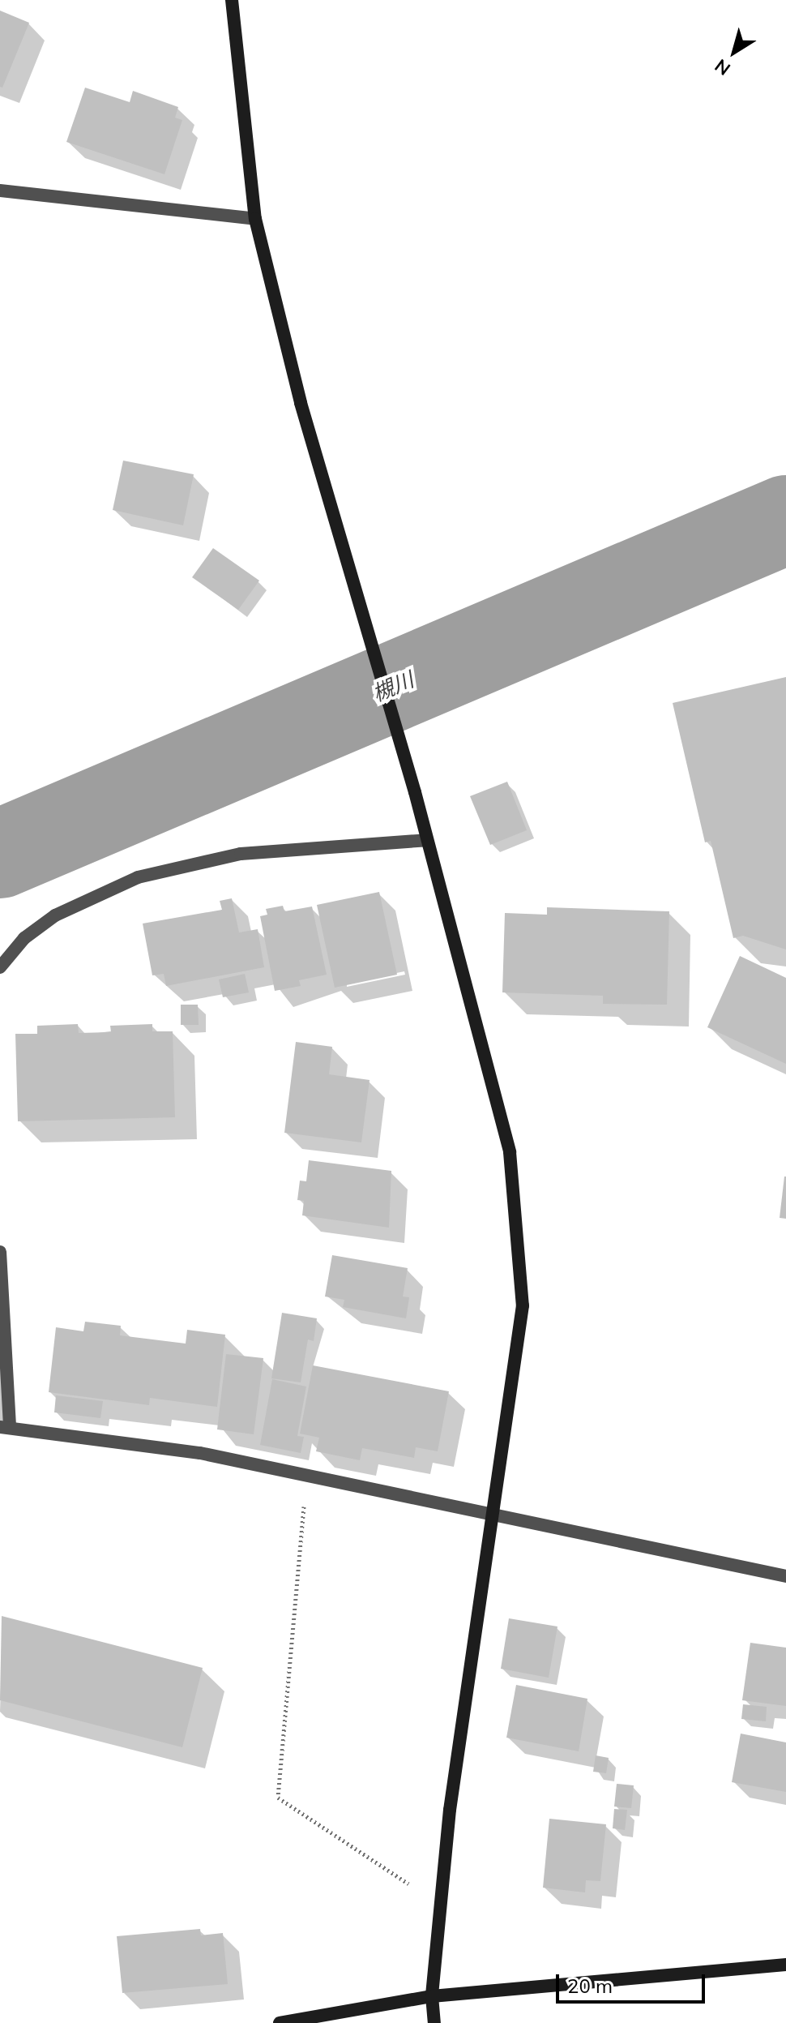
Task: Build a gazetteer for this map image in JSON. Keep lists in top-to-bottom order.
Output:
{
  "water": ["槻川"],
  "scale_bar": "20 m",
  "north": "bottom left"
}
